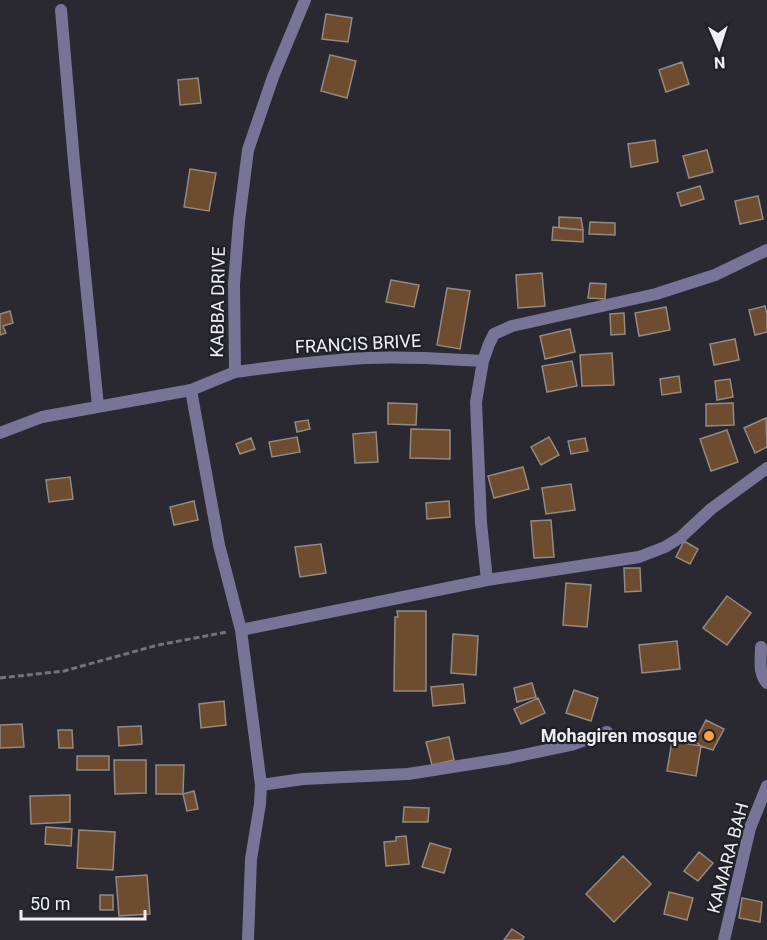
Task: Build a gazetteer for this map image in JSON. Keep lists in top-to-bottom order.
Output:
{
  "streets": {
    "street": ["KABBA DRIVE", "FRANCIS BRIVE", "KAMARA BAH"]
  },
  "crossings": [
    ["KABBA DRIVE", "FRANCIS BRIVE"]
  ],
  "places": ["Mohagiren mosque"],
  "scale_bar": "50 m",
  "north": "bottom"
}
